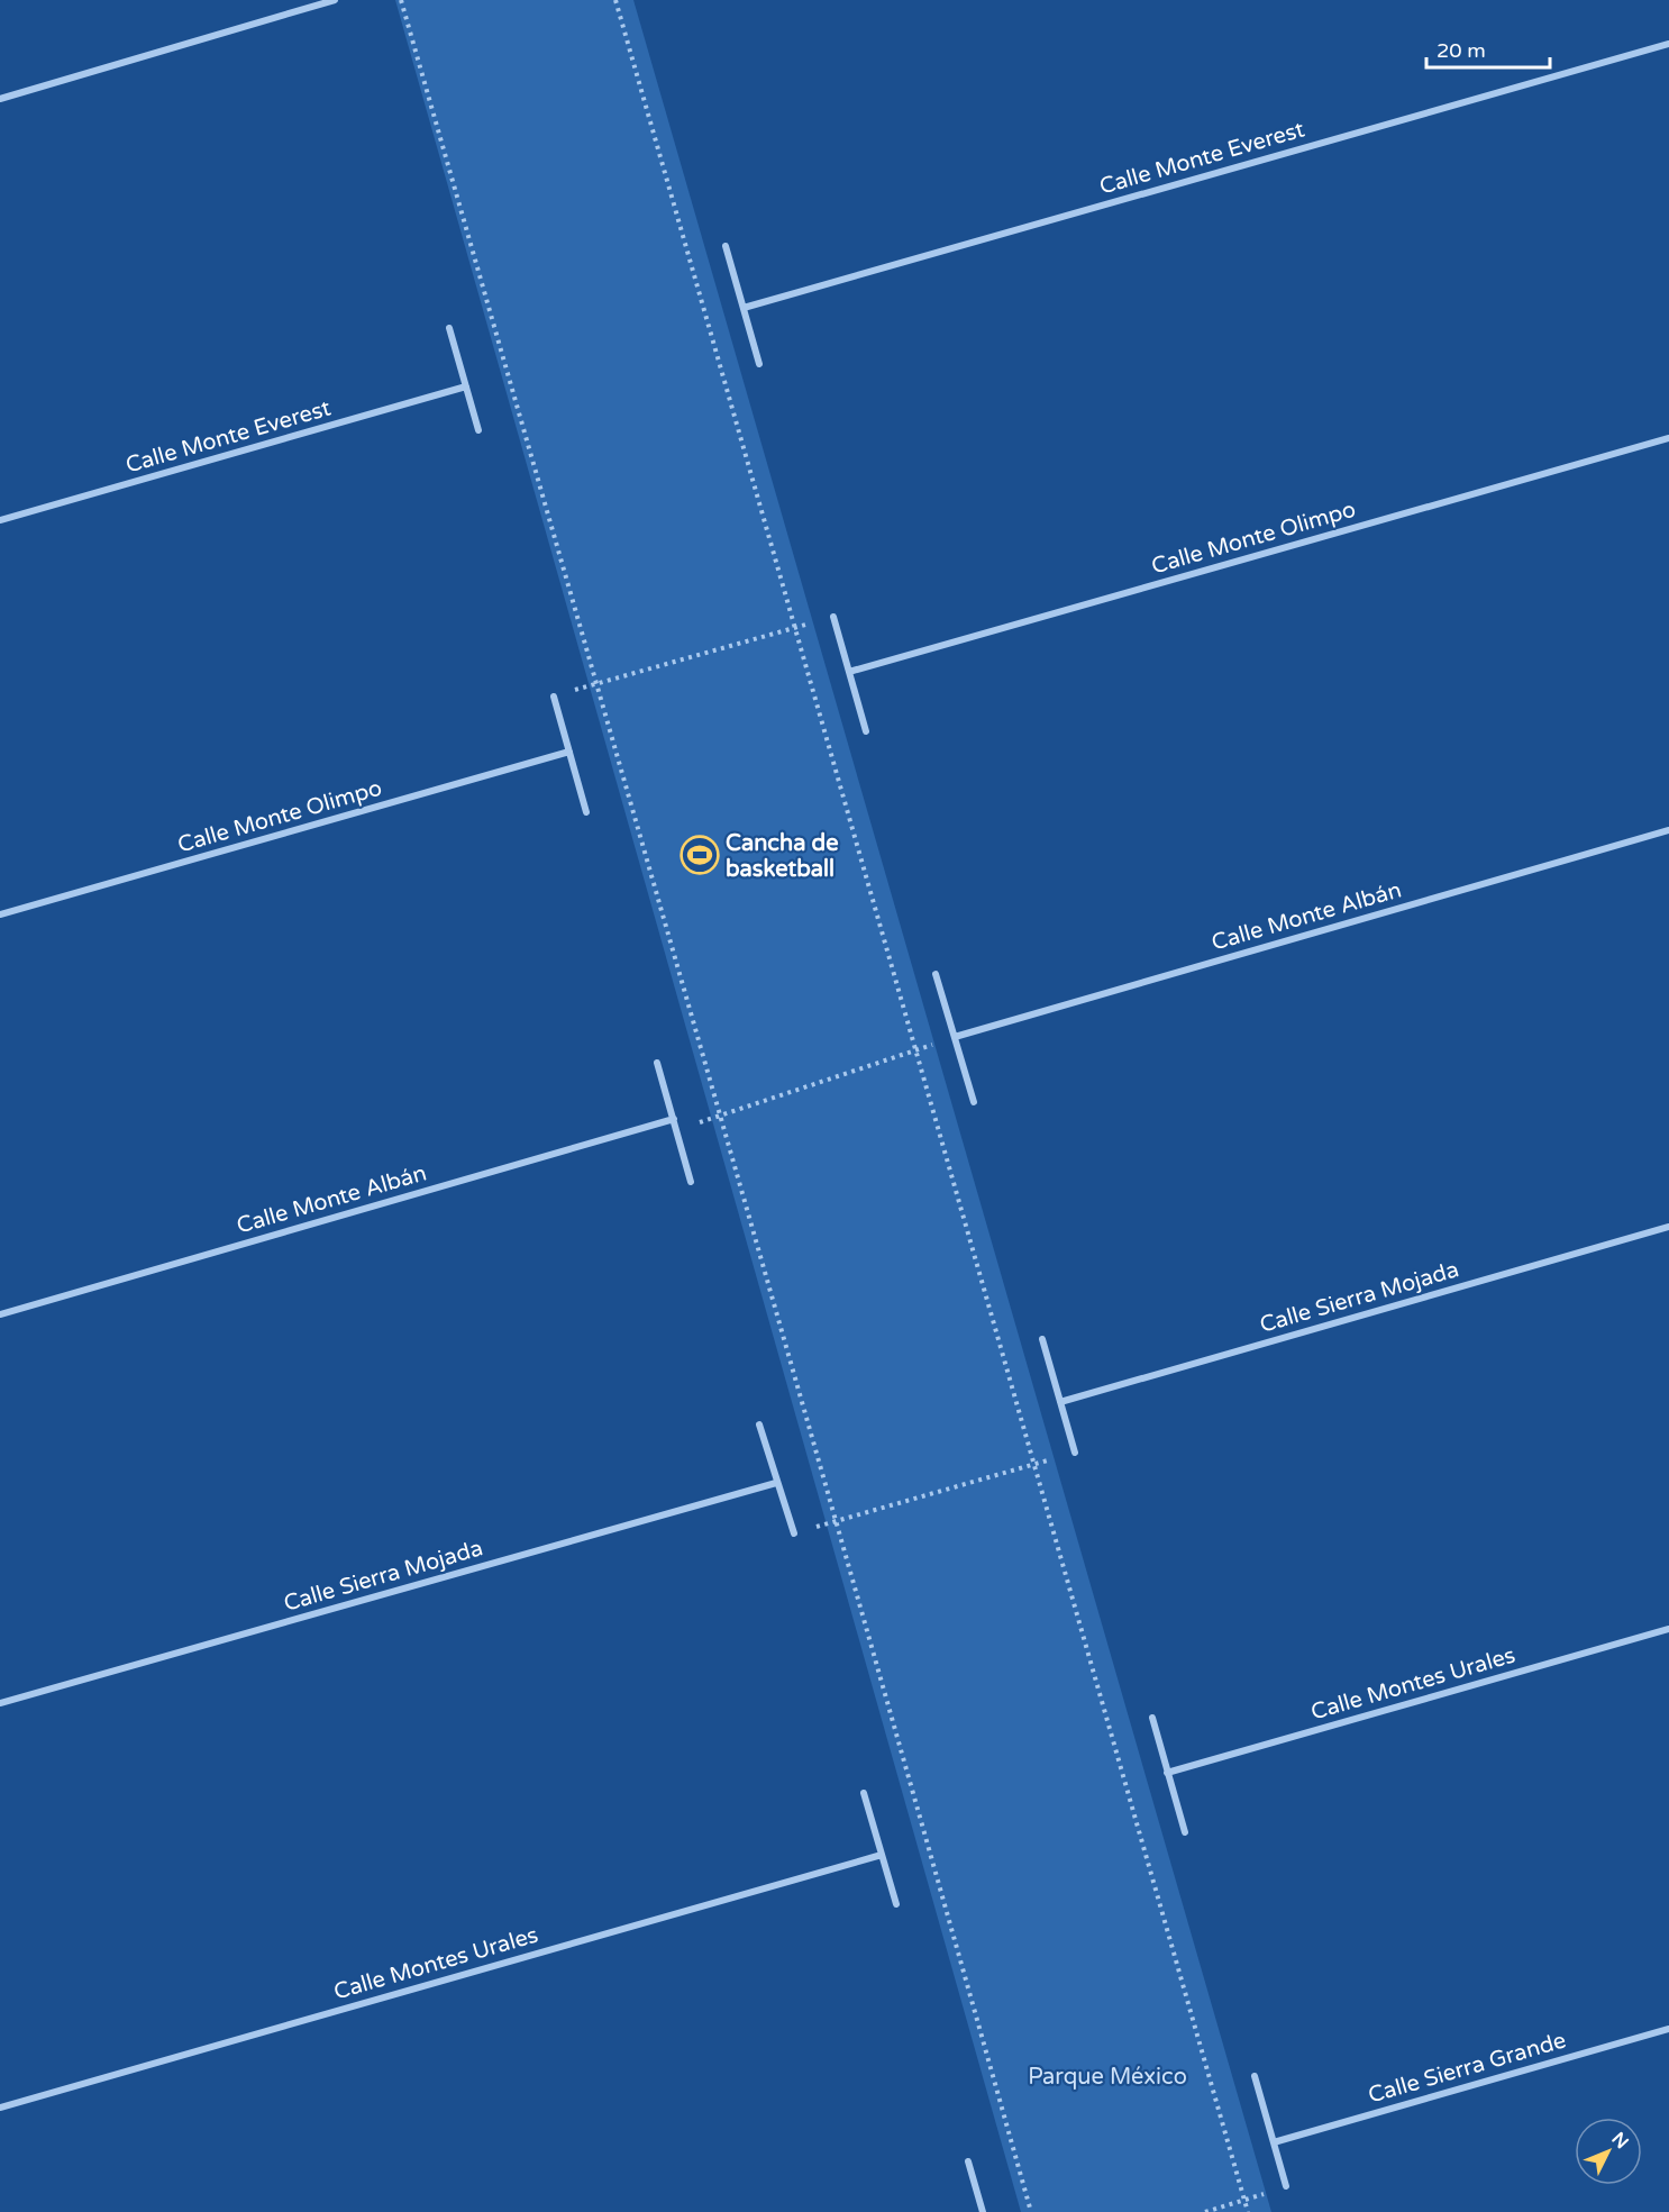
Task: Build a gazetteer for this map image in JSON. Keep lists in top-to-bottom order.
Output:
{
  "streets": {
    "street": [
      "Calle Monte Everest",
      "Calle Monte Olimpo",
      "Calle Monte Albán",
      "Calle Sierra Mojada",
      "Calle Montes Urales",
      "Calle Sierra Grande"
    ]
  },
  "parks": ["Parque México"],
  "places": {
    "sports": ["Cancha de basketball"]
  },
  "scale_bar": "20 m",
  "north": "top right"
}
